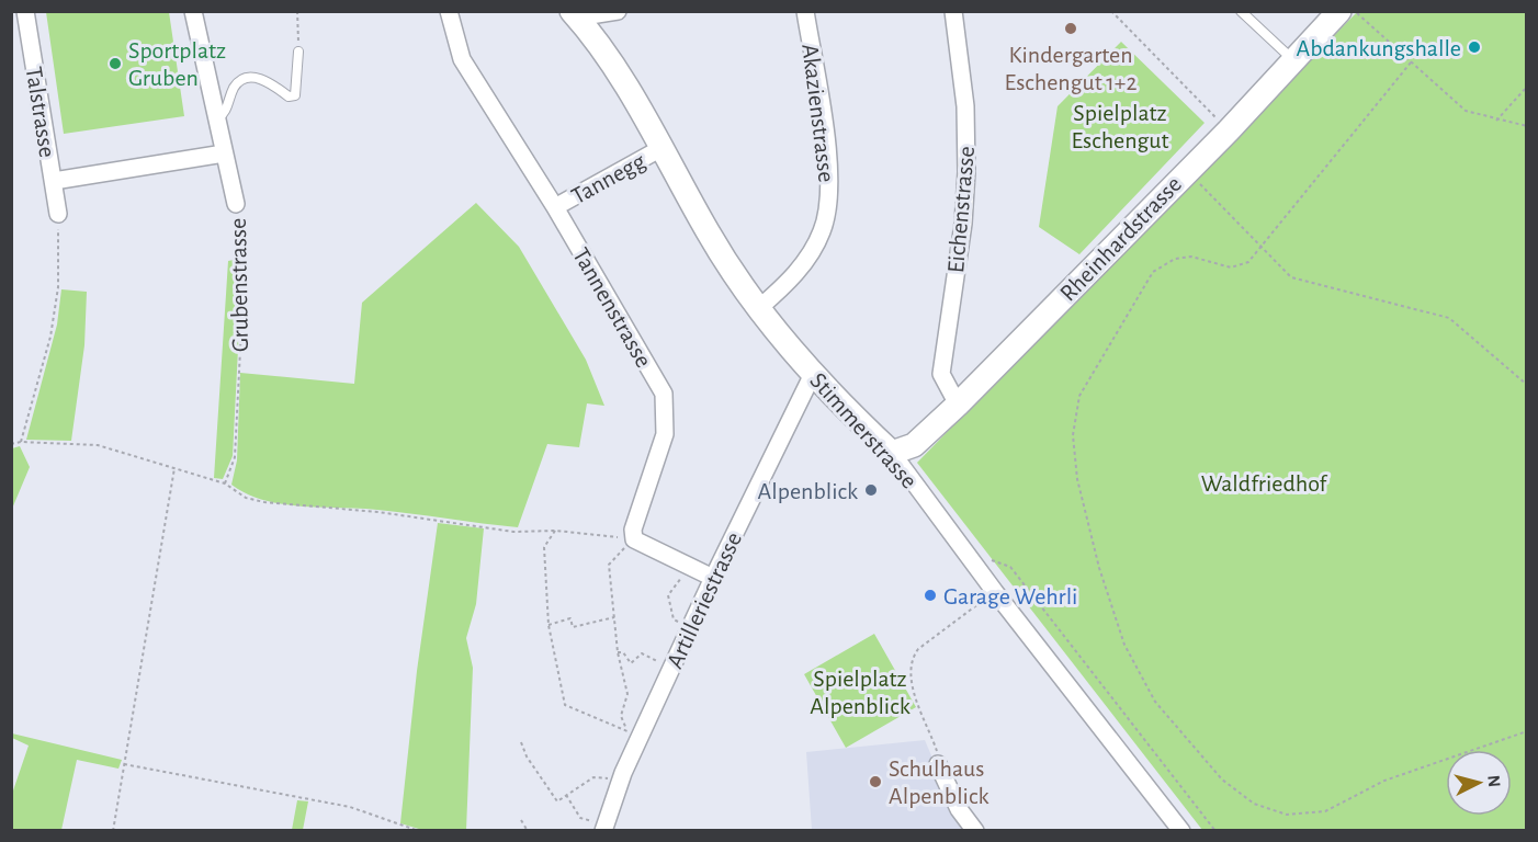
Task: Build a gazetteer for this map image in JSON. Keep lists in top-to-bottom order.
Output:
{
  "streets": {
    "street": [
      "Talstrasse",
      "Akazienstrasse",
      "Tannegg",
      "Eichenstrasse",
      "Rheinhardstrasse",
      "Grubenstrasse",
      "Tannenstrasse",
      "Stimmerstrasse",
      "Artilleriestrasse"
    ]
  },
  "crossings": [
    ["Akazienstrasse", "Stimmerstrasse"],
    ["Tannegg", "Tannenstrasse"],
    ["Tannegg", "Stimmerstrasse"],
    ["Eichenstrasse", "Rheinhardstrasse"],
    ["Rheinhardstrasse", "Stimmerstrasse"],
    ["Stimmerstrasse", "Artilleriestrasse"]
  ],
  "parks": ["Spielplatz Eschengut", "Waldfriedhof", "Spielplatz Alpenblick"],
  "places": [
    "Kindergarten Eschengut 1+2",
    "Abdankungshalle",
    "Sportplatz Gruben",
    "Alpenblick",
    "Garage Wehrli",
    "Schulhaus Alpenblick"
  ],
  "north": "right"
}
